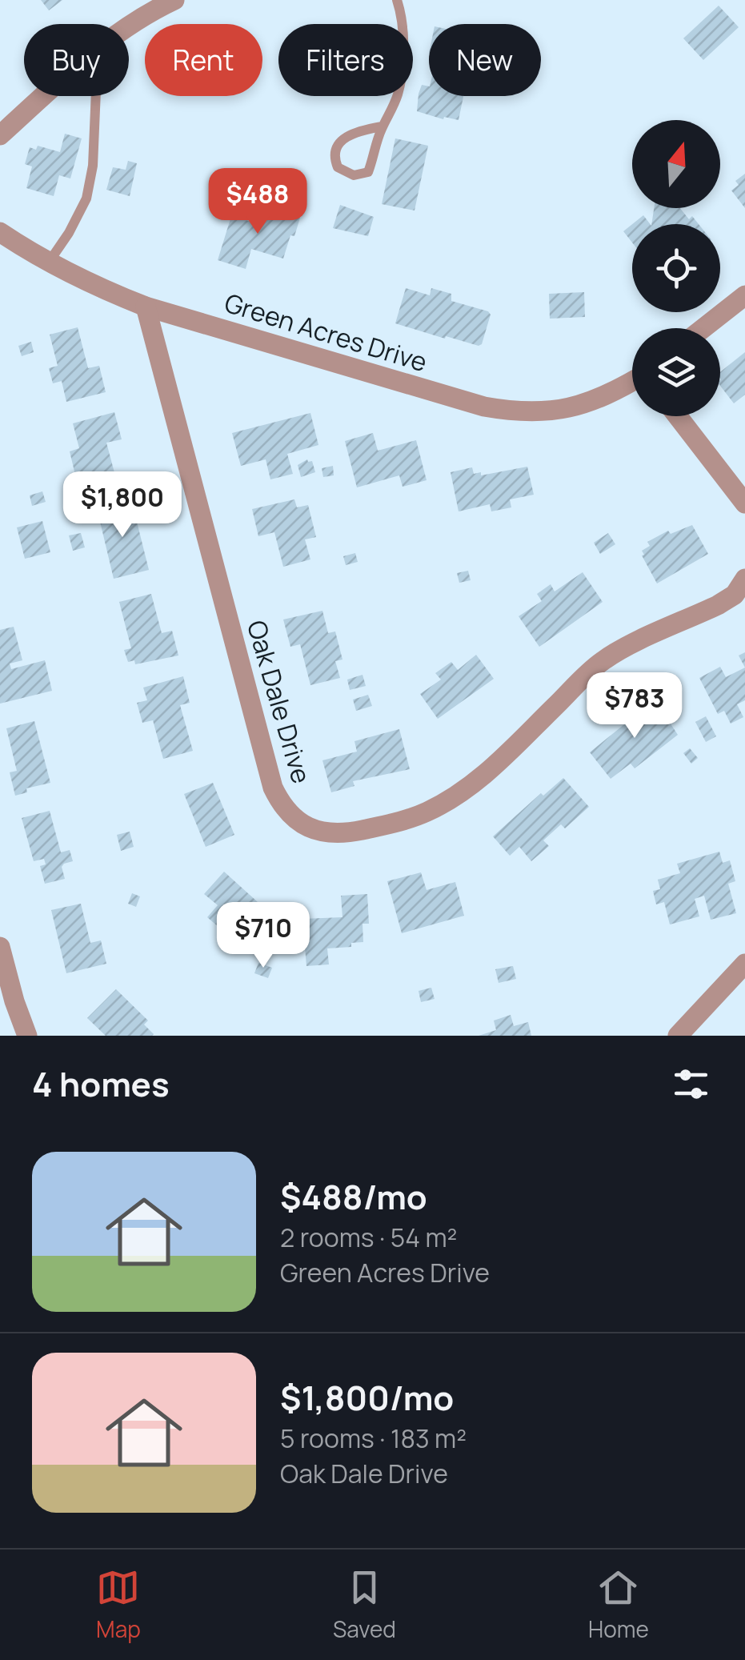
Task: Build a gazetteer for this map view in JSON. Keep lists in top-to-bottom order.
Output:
{
  "streets": {
    "street": ["Green Acres Drive", "Oak Dale Drive"]
  },
  "crossings": [
    ["Green Acres Drive", "Oak Dale Drive"]
  ],
  "north": "top",
  "page": {
    "chip": [
      "Buy",
      "Rent",
      "Filters",
      "New"
    ],
    "price": [
      "$488",
      "$1,800",
      "$783",
      "$710"
    ],
    "heading": "4 homes",
    "list": [
      {
        "name": "$488/mo",
        "note": "2 rooms · 54 m² · Green Acres Drive"
      },
      {
        "name": "$1,800/mo",
        "note": "5 rooms · 183 m² · Oak Dale Drive"
      }
    ],
    "tabs": ["Map", "Saved", "Home"]
  }
}
